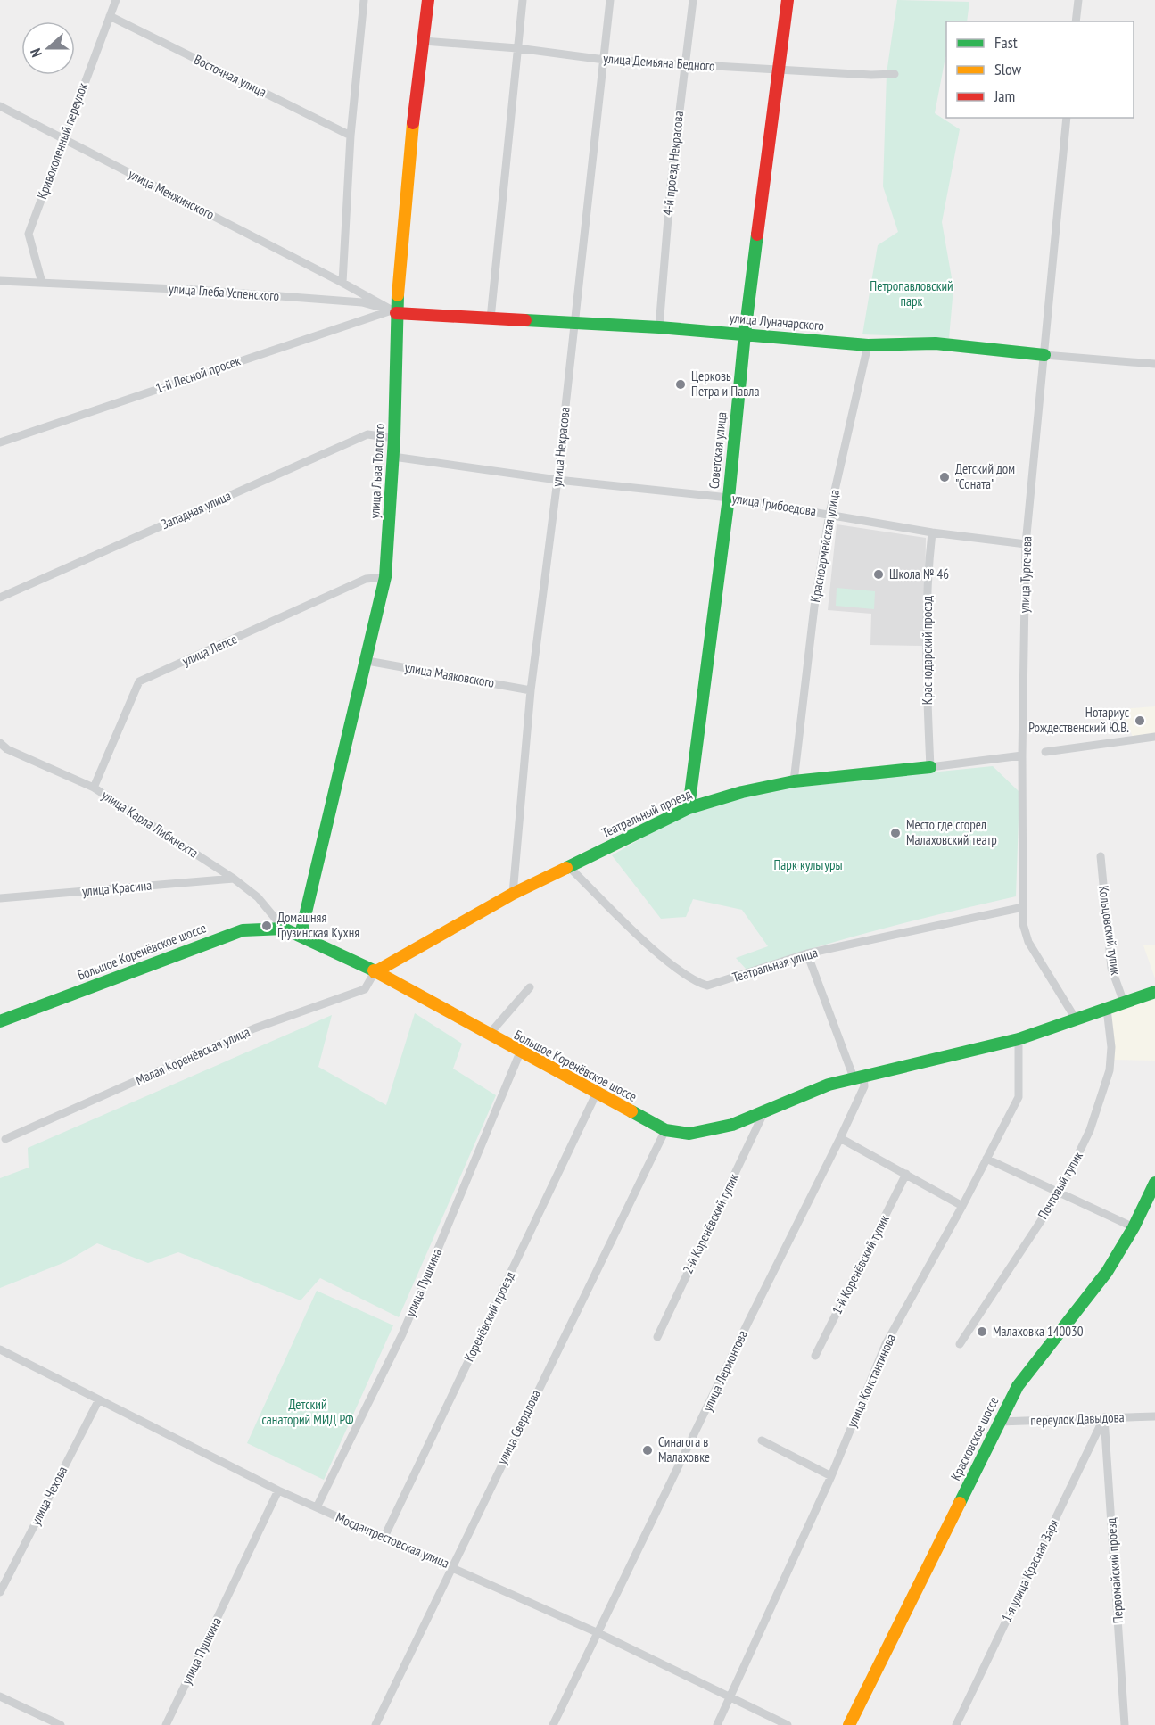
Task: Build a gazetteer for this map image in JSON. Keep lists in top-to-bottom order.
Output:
{
  "streets": {
    "street": [
      "улица Демьяна Бедного",
      "Восточная улица",
      "Кривоколенный переулок",
      "4-й проезд Некрасова",
      "улица Менжинского",
      "улица Глеба Успенского",
      "улица Луначарского",
      "1-й Лесной просек",
      "улица Некрасова",
      "Советская улица",
      "улица Льва Толстого",
      "улица Грибоедова",
      "Западная улица",
      "Красноармейская улица",
      "улица Тургенева",
      "улица Лепсе",
      "Краснодарский проезд",
      "улица Маяковского",
      "Театральный проезд",
      "улица Карла Либкнехта",
      "улица Красина",
      "Кольцовский тупик",
      "Большое Коренёвское шоссе",
      "Театральная улица",
      "Малая Коренёвская улица",
      "Почтовый тупик",
      "2-й Коренёвский тупик",
      "1-й Коренёвский тупик",
      "улица Пушкина",
      "Коренёвский проезд",
      "улица Лермонтова",
      "улица Константинова",
      "переулок Давыдова",
      "улица Свердлова",
      "Красковское шоссе",
      "улица Чехова",
      "Мосдачтрестовская улица",
      "1-я улица Красная Заря",
      "Первомайский проезд"
    ]
  },
  "crossings": [
    ["улица Демьяна Бедного", "4-й проезд Некрасова"],
    ["улица Демьяна Бедного", "улица Некрасова"],
    ["улица Демьяна Бедного", "Советская улица"],
    ["улица Демьяна Бедного", "улица Льва Толстого"],
    ["Восточная улица", "Кривоколенный переулок"],
    ["Кривоколенный переулок", "улица Менжинского"],
    ["Кривоколенный переулок", "улица Глеба Успенского"],
    ["4-й проезд Некрасова", "улица Луначарского"],
    ["улица Глеба Успенского", "улица Луначарского"],
    ["улица Глеба Успенского", "1-й Лесной просек"],
    ["улица Глеба Успенского", "улица Льва Толстого"],
    ["улица Луначарского", "1-й Лесной просек"],
    ["улица Луначарского", "улица Некрасова"],
    ["улица Луначарского", "Советская улица"],
    ["улица Луначарского", "улица Льва Толстого"],
    ["улица Луначарского", "Красноармейская улица"],
    ["улица Луначарского", "улица Тургенева"],
    ["1-й Лесной просек", "улица Льва Толстого"],
    ["улица Некрасова", "улица Грибоедова"],
    ["улица Некрасова", "улица Маяковского"],
    ["улица Некрасова", "Театральный проезд"],
    ["Советская улица", "улица Грибоедова"],
    ["Советская улица", "Театральный проезд"],
    ["улица Льва Толстого", "улица Грибоедова"],
    ["улица Льва Толстого", "Западная улица"],
    ["улица Льва Толстого", "улица Лепсе"],
    ["улица Льва Толстого", "улица Маяковского"],
    ["улица Льва Толстого", "Большое Коренёвское шоссе"],
    ["улица Грибоедова", "Красноармейская улица"],
    ["улица Грибоедова", "улица Тургенева"],
    ["улица Грибоедова", "Краснодарский проезд"],
    ["Красноармейская улица", "Театральный проезд"],
    ["улица Тургенева", "Театральный проезд"],
    ["улица Тургенева", "Большое Коренёвское шоссе"],
    ["улица Тургенева", "Театральная улица"],
    ["улица Лепсе", "улица Карла Либкнехта"],
    ["Краснодарский проезд", "Театральный проезд"],
    ["Театральный проезд", "Большое Коренёвское шоссе"],
    ["Театральный проезд", "Театральная улица"],
    ["Театральный проезд", "Малая Коренёвская улица"],
    ["улица Карла Либкнехта", "улица Красина"],
    ["улица Карла Либкнехта", "Большое Коренёвское шоссе"],
    ["Кольцовский тупик", "Большое Коренёвское шоссе"],
    ["Большое Коренёвское шоссе", "Малая Коренёвская улица"],
    ["Большое Коренёвское шоссе", "Почтовый тупик"],
    ["Большое Коренёвское шоссе", "2-й Коренёвский тупик"],
    ["Большое Коренёвское шоссе", "улица Пушкина"],
    ["Большое Коренёвское шоссе", "Коренёвский проезд"],
    ["Большое Коренёвское шоссе", "улица Лермонтова"],
    ["Большое Коренёвское шоссе", "улица Константинова"],
    ["Большое Коренёвское шоссе", "улица Свердлова"],
    ["улица Пушкина", "Мосдачтрестовская улица"],
    ["Коренёвский проезд", "Мосдачтрестовская улица"],
    ["улица Лермонтова", "Мосдачтрестовская улица"],
    ["улица Константинова", "Мосдачтрестовская улица"],
    ["переулок Давыдова", "Красковское шоссе"],
    ["переулок Давыдова", "1-я улица Красная Заря"],
    ["переулок Давыдова", "Первомайский проезд"],
    ["улица Свердлова", "Мосдачтрестовская улица"],
    ["улица Чехова", "Мосдачтрестовская улица"],
    ["1-я улица Красная Заря", "Первомайский проезд"]
  ],
  "parks": ["Петропавловский парк", "Парк культуры", "Детский санаторий МИД РФ"],
  "places": [
    "Церковь Петра и Павла",
    "Детский дом \"Соната\"",
    "Школа № 46",
    "Нотариус Рождественский Ю.В.",
    "Место где сгорел Малаховский театр",
    "Домашняя Грузинская Кухня",
    "Малаховка 140030",
    "Синагога в Малаховке"
  ],
  "legend": ["Fast", "Slow", "Jam"],
  "north": "left"
}
